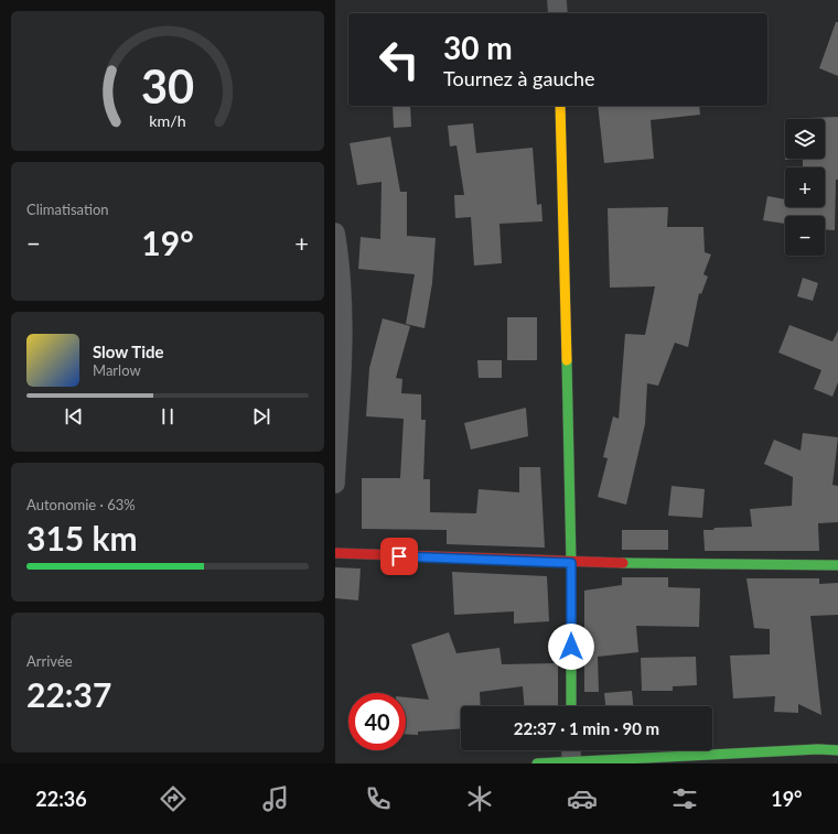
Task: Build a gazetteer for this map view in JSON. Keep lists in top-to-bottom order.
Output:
{
  "page": {
    "turn": ["30 m", "Tournez à gauche"],
    "map_buttons": ["+", "−"],
    "tile": [
      "Climatisation",
      ["Autonomie · 63%", "315 km"],
      ["Arrivée", "22:37"]
    ],
    "heat": ["−", "19°", "+"],
    "song": ["Slow Tide", "Marlow"],
    "limit": "40",
    "trip": "22:37 · 1 min · 90 m",
    "tabs": ["22:36", "19°"],
    "gauge": ["30", "km/h"]
  }
}
